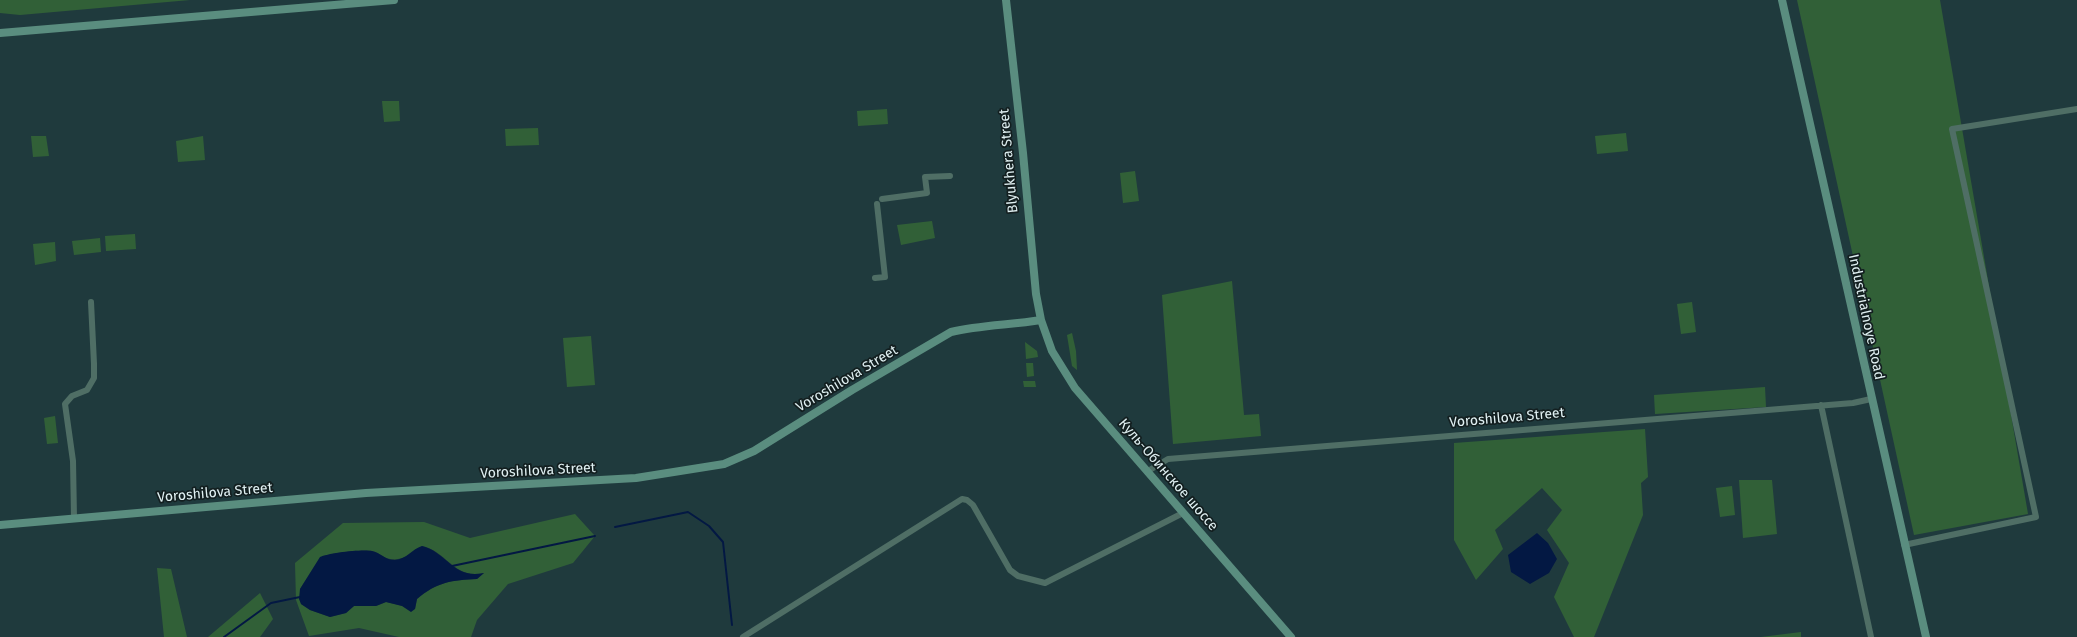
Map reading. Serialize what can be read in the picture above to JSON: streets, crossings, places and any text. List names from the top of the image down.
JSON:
{
  "streets": {
    "main road": [
      "Blyukhera Street",
      "Industrialnoye Road",
      "Voroshilova Street",
      "Куль-Обинское шоссе"
    ]
  },
  "crossings": [
    ["Blyukhera Street", "Voroshilova Street"],
    ["Blyukhera Street", "Куль-Обинское шоссе"],
    ["Industrialnoye Road", "Voroshilova Street"],
    ["Voroshilova Street", "Куль-Обинское шоссе"]
  ]
}
